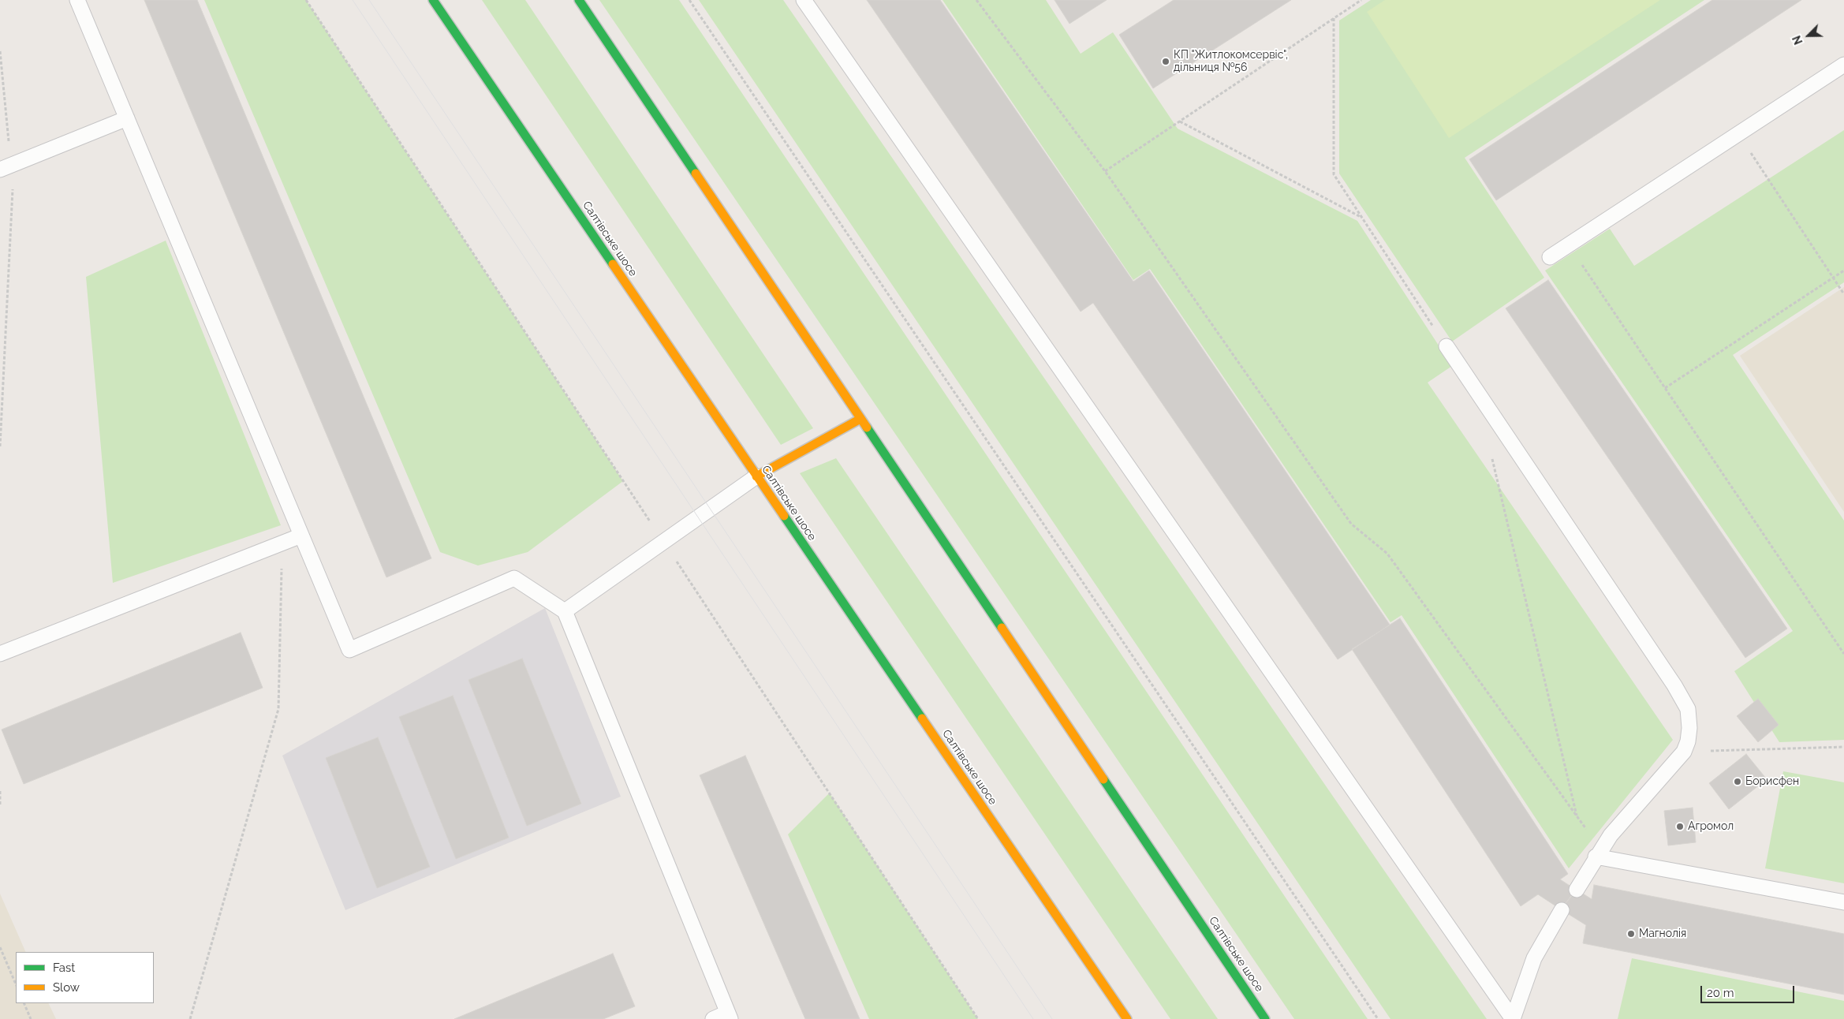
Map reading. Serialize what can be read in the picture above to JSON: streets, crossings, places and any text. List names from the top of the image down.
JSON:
{
  "streets": {
    "main road": ["Салтівське шосе"]
  },
  "places": [
    "КП \"Житлокомсервіс\", дільниця №56",
    "Борисфен",
    "Агромол",
    "Магнолія"
  ],
  "legend": ["Fast", "Slow"],
  "scale_bar": "20 m",
  "north": "bottom left"
}
